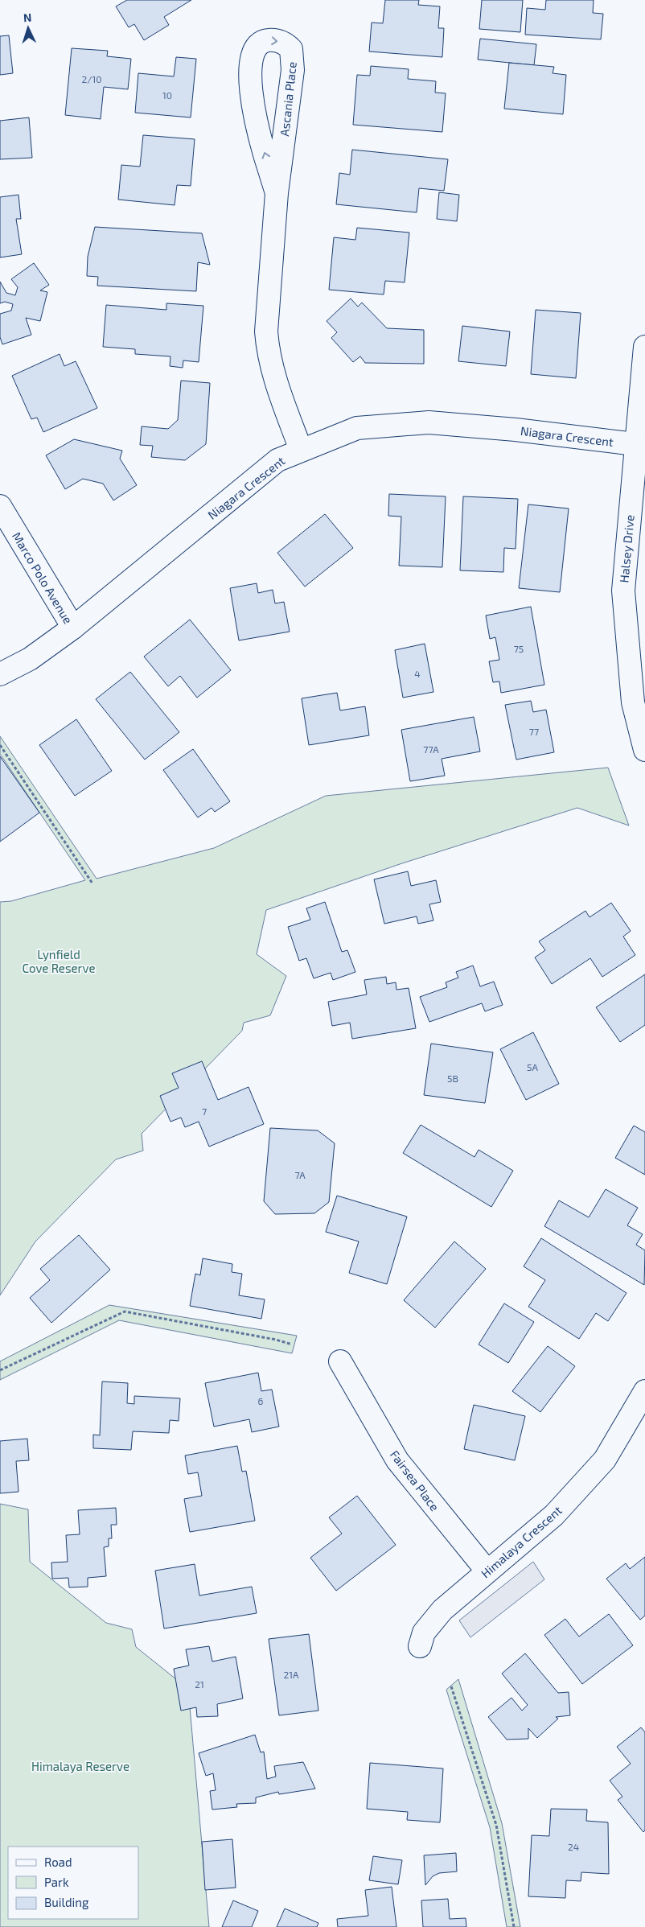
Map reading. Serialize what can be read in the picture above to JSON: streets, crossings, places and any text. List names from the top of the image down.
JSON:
{
  "streets": {
    "street": [
      "Ascania Place",
      "Niagara Crescent",
      "Halsey Drive",
      "Marco Polo Avenue",
      "Fairsea Place",
      "Himalaya Crescent"
    ]
  },
  "crossings": [
    ["Ascania Place", "Niagara Crescent"],
    ["Niagara Crescent", "Halsey Drive"],
    ["Niagara Crescent", "Marco Polo Avenue"],
    ["Fairsea Place", "Himalaya Crescent"]
  ],
  "parks": ["Lynfield Cove Reserve", "Himalaya Reserve"],
  "house_numbers": [
    "2/10",
    "10",
    "75",
    "4",
    "77",
    "77A",
    "5A",
    "5B",
    "7",
    "7A",
    "6",
    "21A",
    "21",
    "24"
  ],
  "legend": ["Road", "Park", "Building"],
  "north": "top"
}
